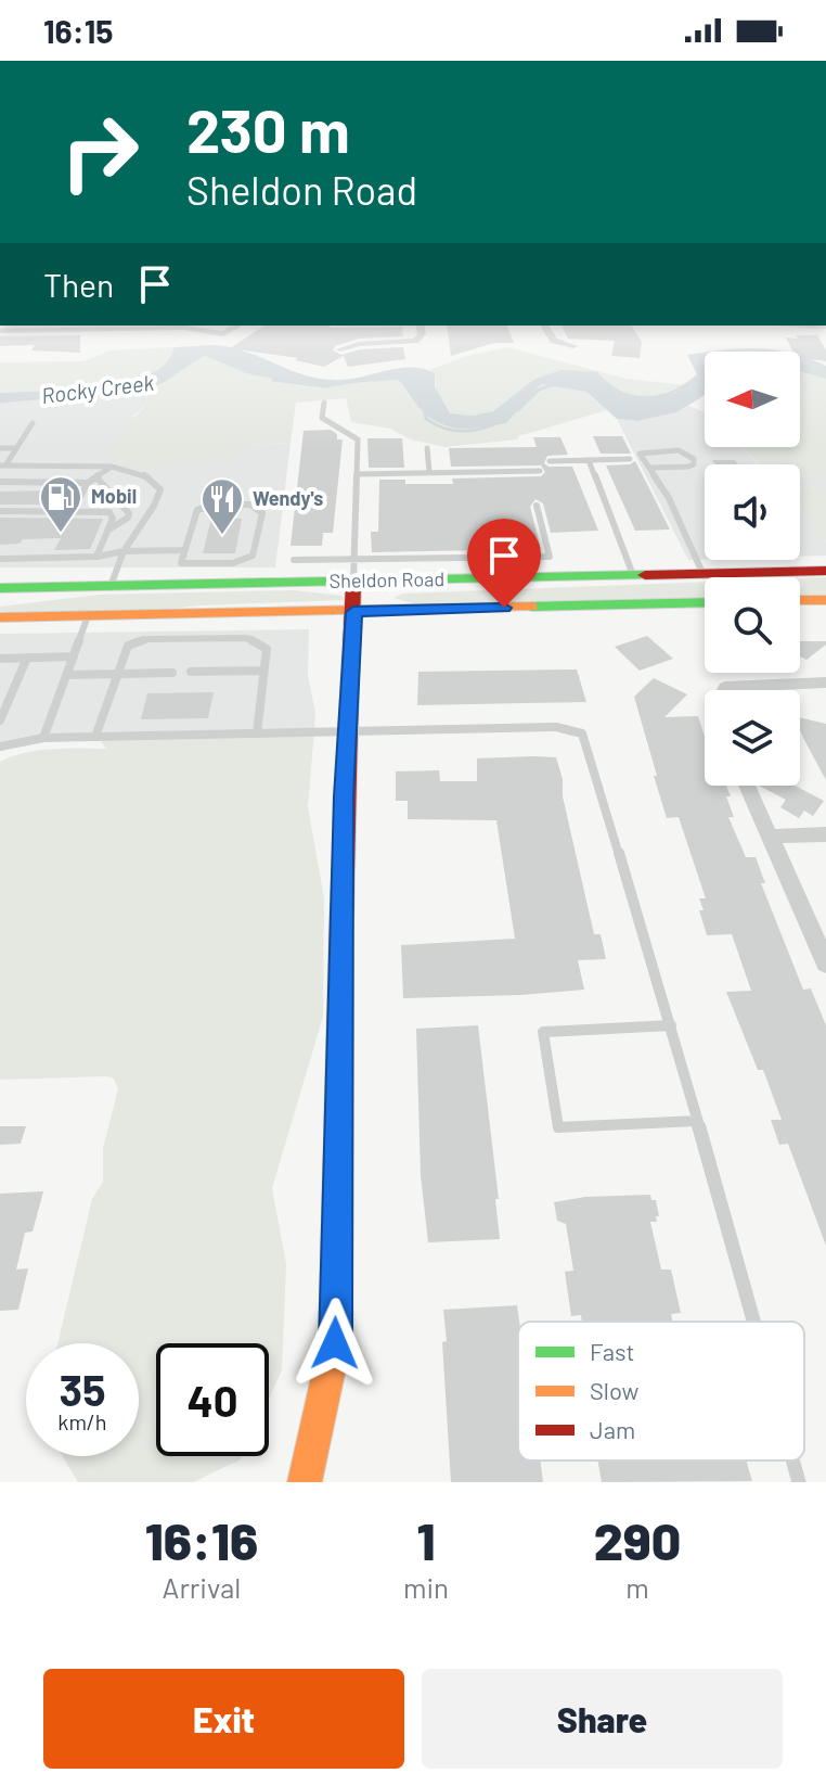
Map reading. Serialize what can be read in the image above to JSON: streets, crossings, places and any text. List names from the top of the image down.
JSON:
{
  "streets": {
    "main road": ["Sheldon Road"]
  },
  "water": ["Rocky Creek"],
  "places": {
    "fuel station": ["Mobil"],
    "restaurant": ["Wendy's"]
  },
  "legend": ["Fast", "Slow", "Jam"],
  "north": "left",
  "page": {
    "status": "16:15",
    "turn": ["230 m", "Sheldon Road"],
    "then": "Then",
    "speed": "35 km/h",
    "limit": "40",
    "eta": [
      "16:16",
      "Arrival",
      "1",
      "min",
      "290",
      "m"
    ],
    "buttons": ["Exit", "Share"]
  }
}
